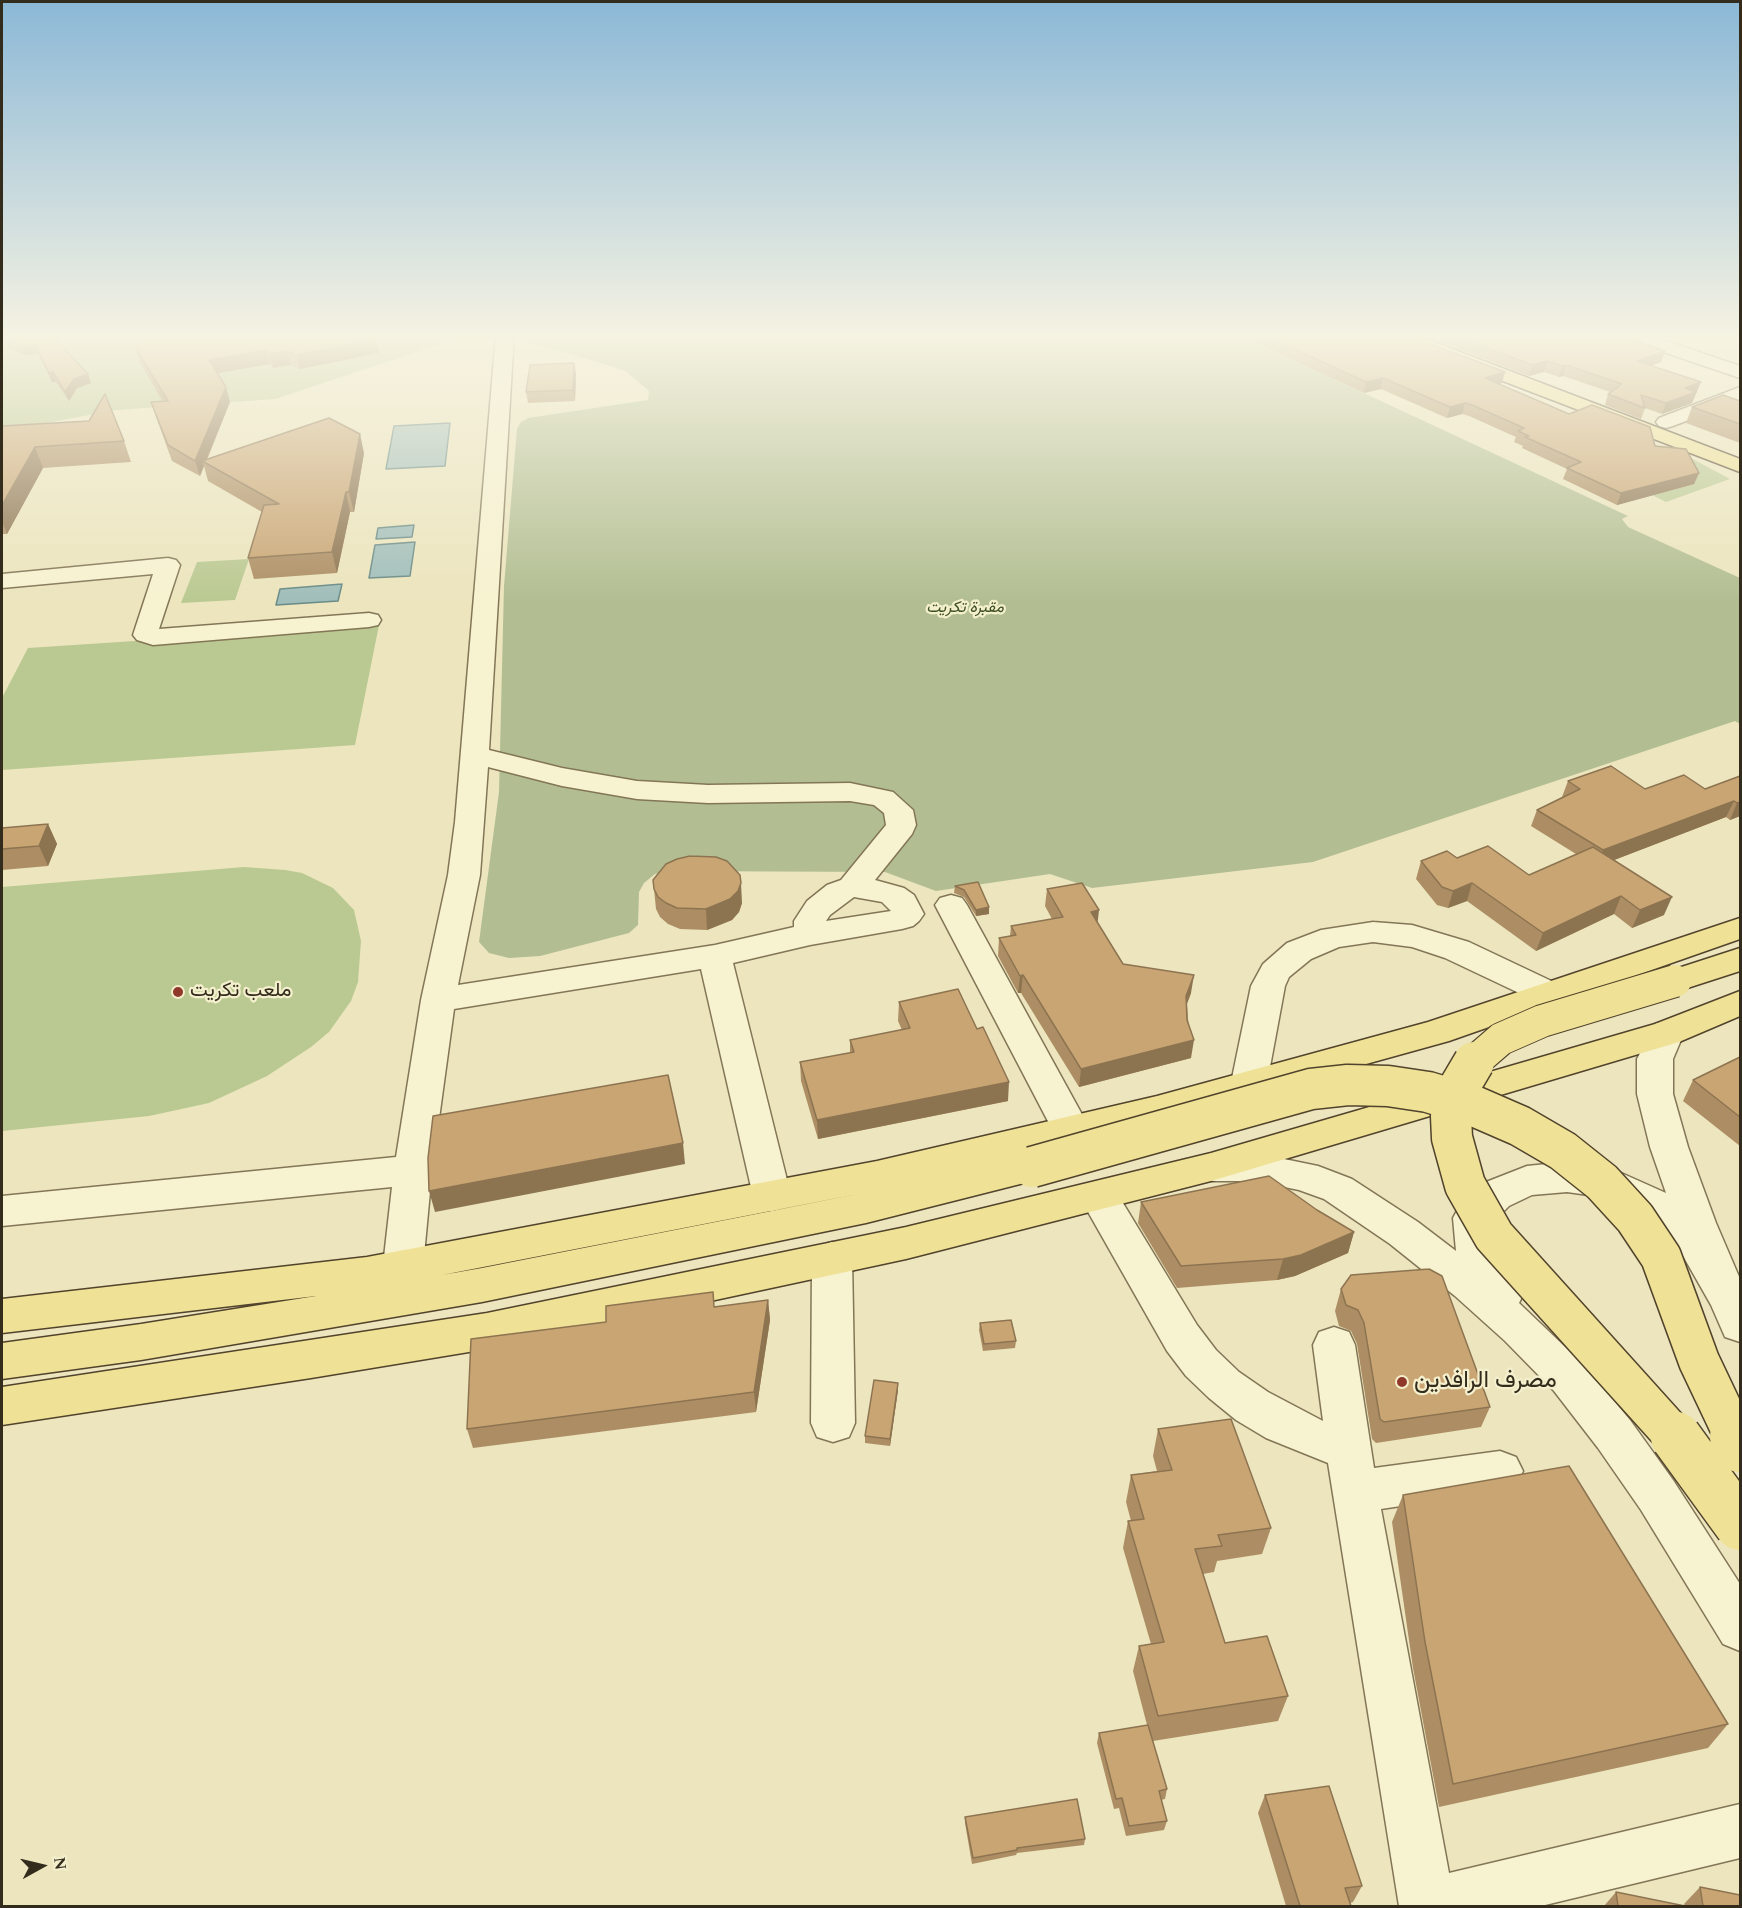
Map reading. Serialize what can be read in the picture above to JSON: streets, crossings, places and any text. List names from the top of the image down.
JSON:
{
  "parks": ["مقبرة تكريت"],
  "places": ["ملعب تكريت", "مصرف الرافدين"],
  "north": "right"
}
